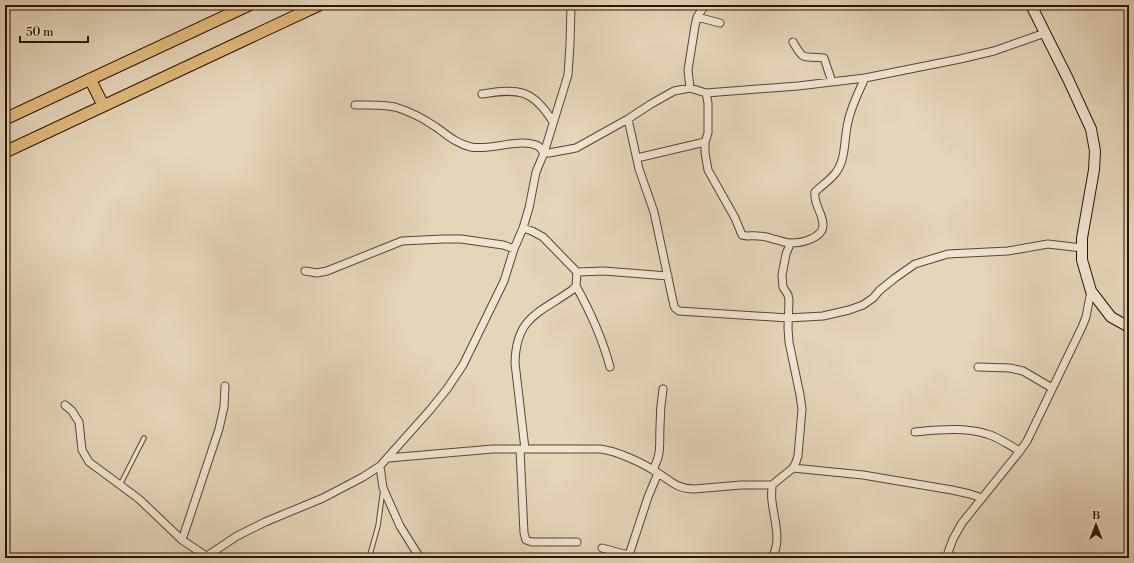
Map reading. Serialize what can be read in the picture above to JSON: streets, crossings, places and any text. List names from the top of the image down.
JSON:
{
  "scale_bar": "50 m",
  "north": "top"
}
